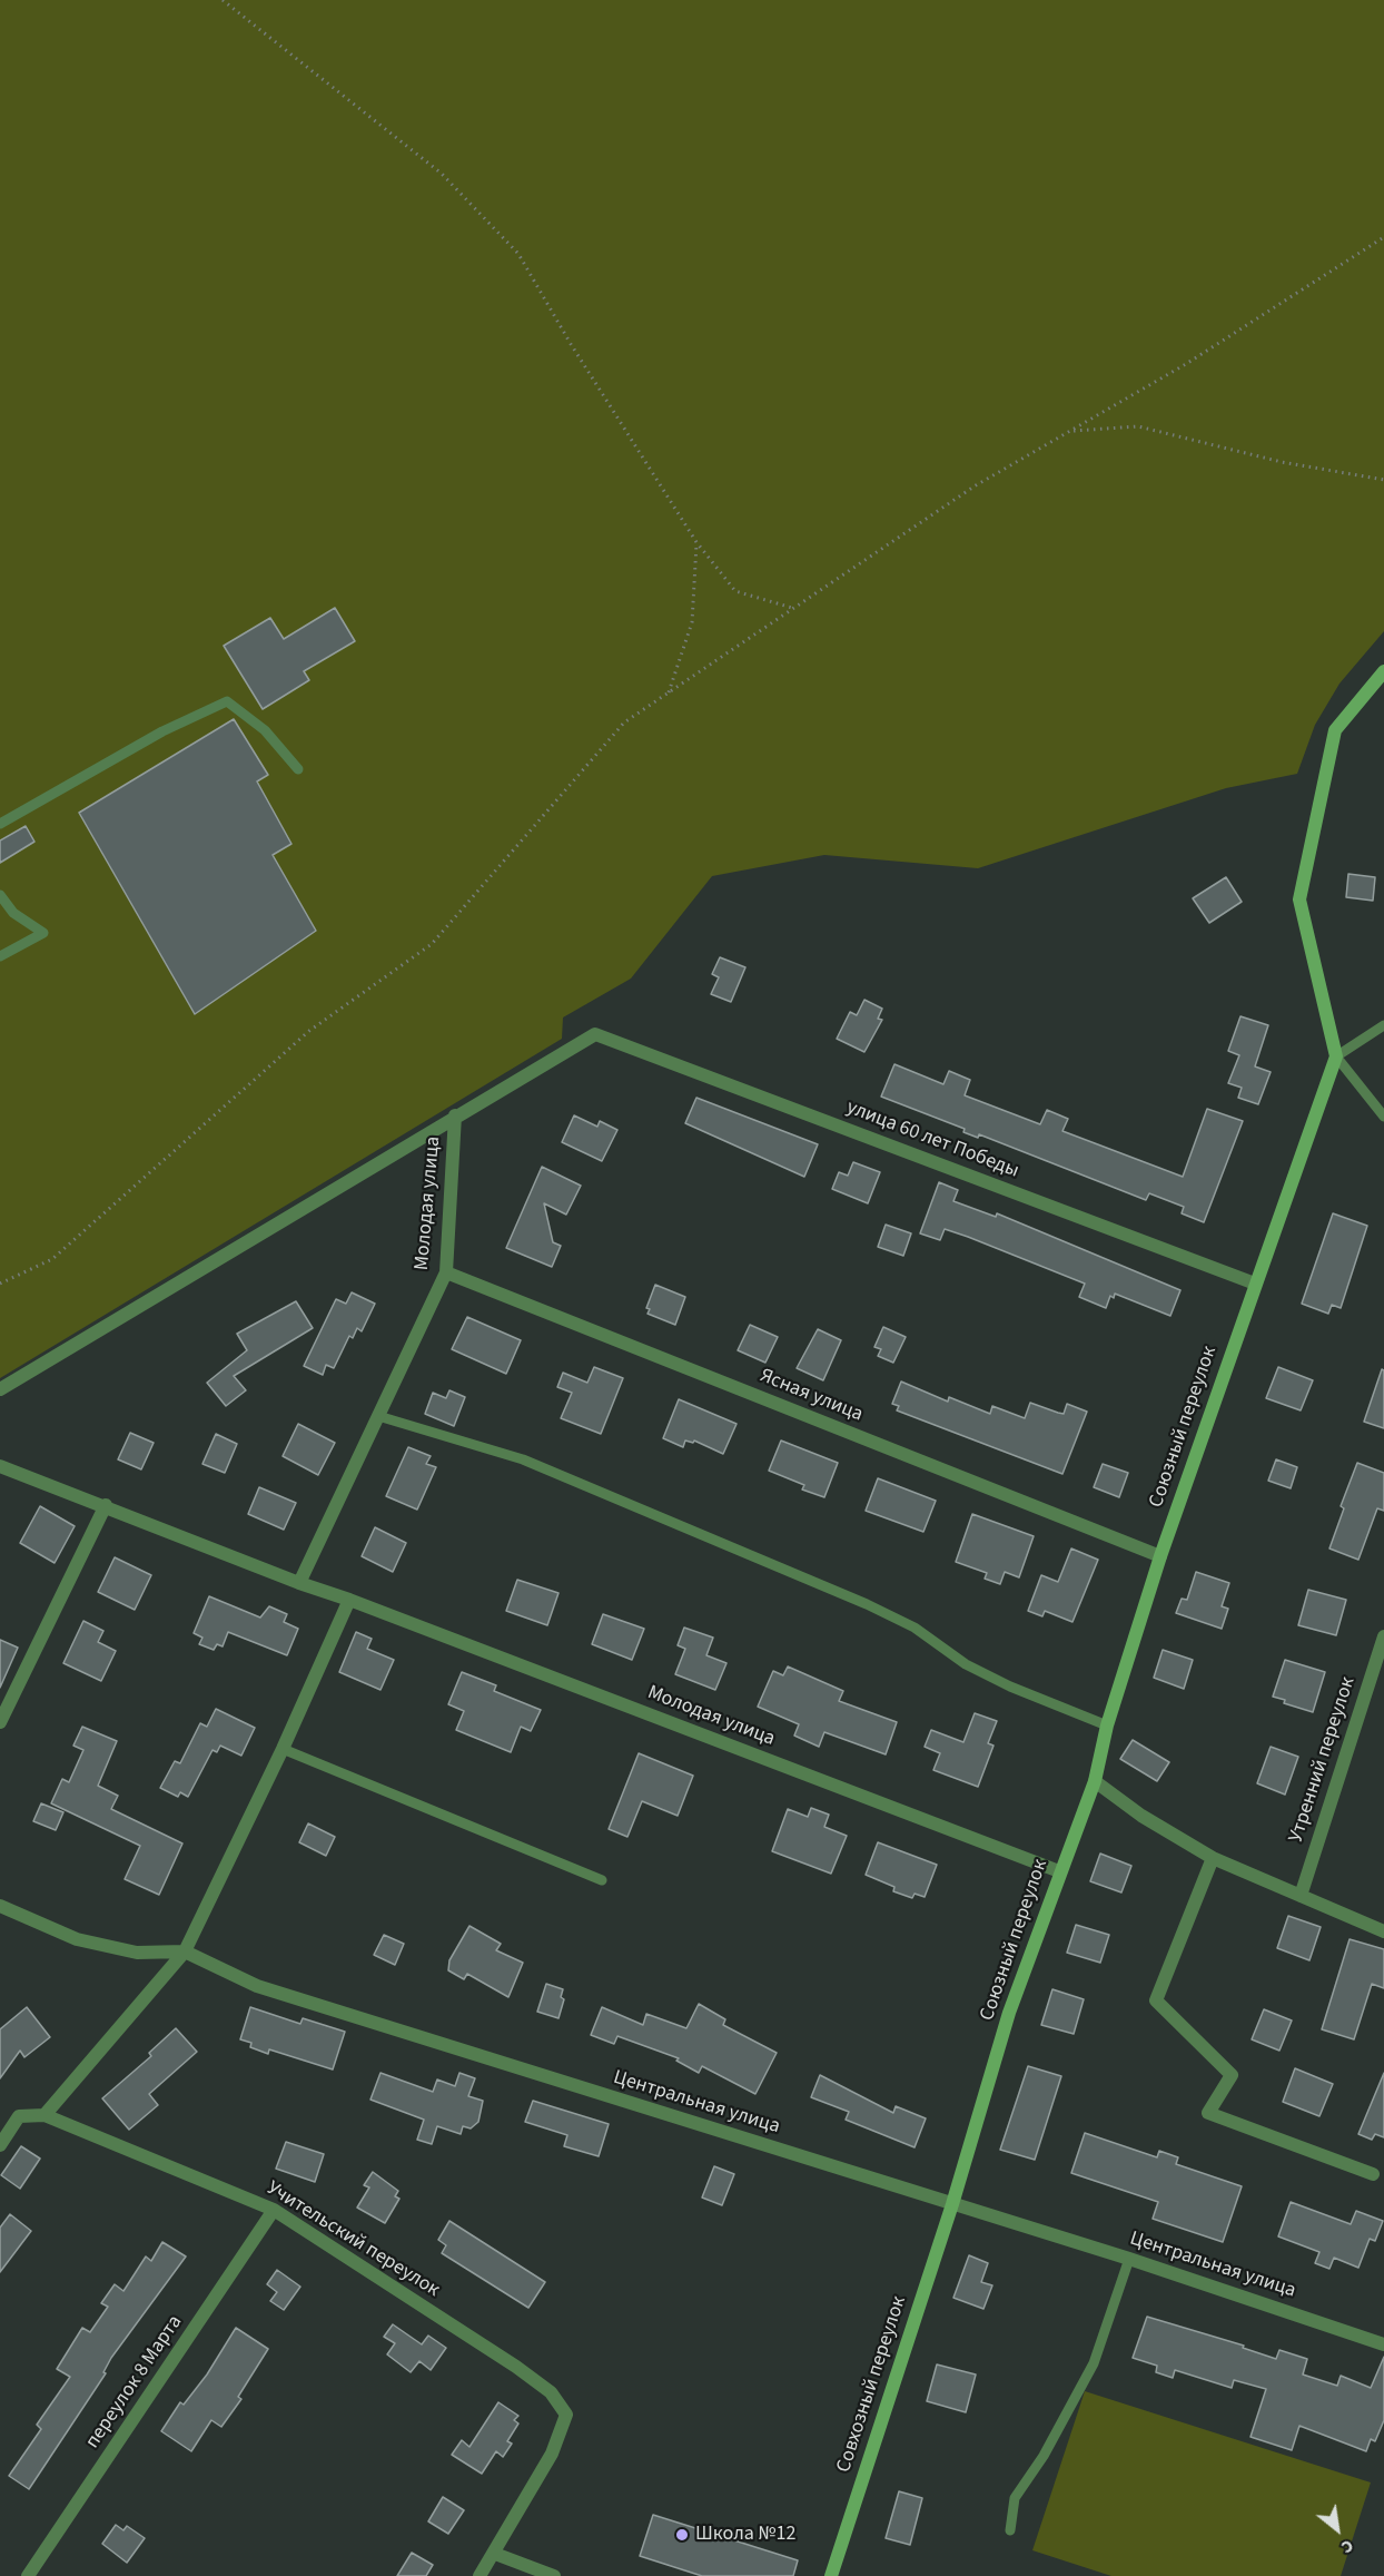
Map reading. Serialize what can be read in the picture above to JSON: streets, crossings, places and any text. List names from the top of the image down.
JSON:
{
  "streets": {
    "street": [
      "улица 60 лет Победы",
      "Молодая улица",
      "Ясная улица",
      "Союзный переулок",
      "Утренний переулок",
      "Центральная улица",
      "Учительский переулок",
      "переулок 8 Марта",
      "Совхозный переулок"
    ]
  },
  "crossings": [
    ["улица 60 лет Победы", "Молодая улица"],
    ["улица 60 лет Победы", "Союзный переулок"],
    ["Молодая улица", "Ясная улица"],
    ["Молодая улица", "Союзный переулок"],
    ["Ясная улица", "Союзный переулок"],
    ["Союзный переулок", "Центральная улица"],
    ["Союзный переулок", "Совхозный переулок"],
    ["Центральная улица", "Совхозный переулок"],
    ["Учительский переулок", "переулок 8 Марта"]
  ],
  "places": ["Школа №12"],
  "north": "bottom right"
}
